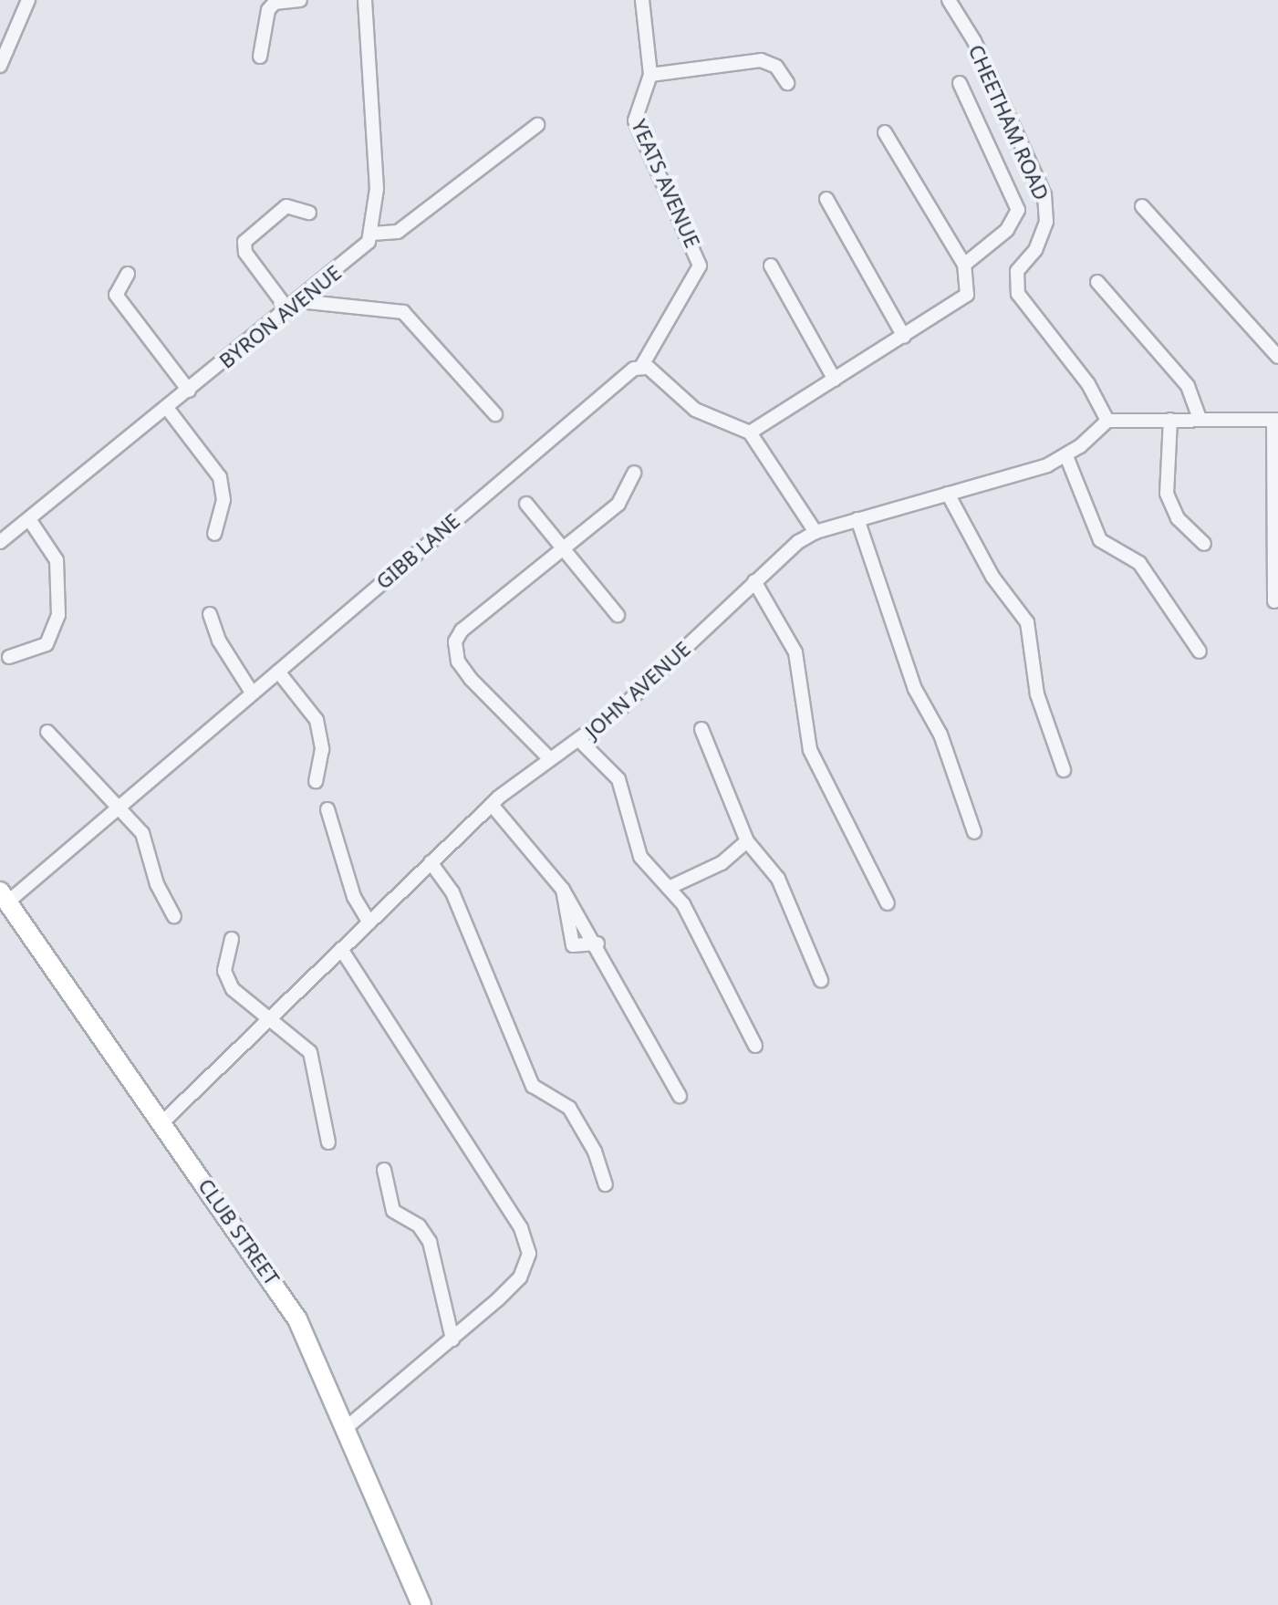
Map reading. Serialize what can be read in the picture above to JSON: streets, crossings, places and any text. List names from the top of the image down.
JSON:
{
  "streets": {
    "main road": ["CLUB STREET"],
    "street": [
      "CHEETHAM ROAD",
      "YEATS AVENUE",
      "BYRON AVENUE",
      "GIBB LANE",
      "JOHN AVENUE"
    ]
  },
  "crossings": [
    ["CHEETHAM ROAD", "JOHN AVENUE"],
    ["YEATS AVENUE", "GIBB LANE"],
    ["GIBB LANE", "CLUB STREET"],
    ["JOHN AVENUE", "CLUB STREET"]
  ]
}
